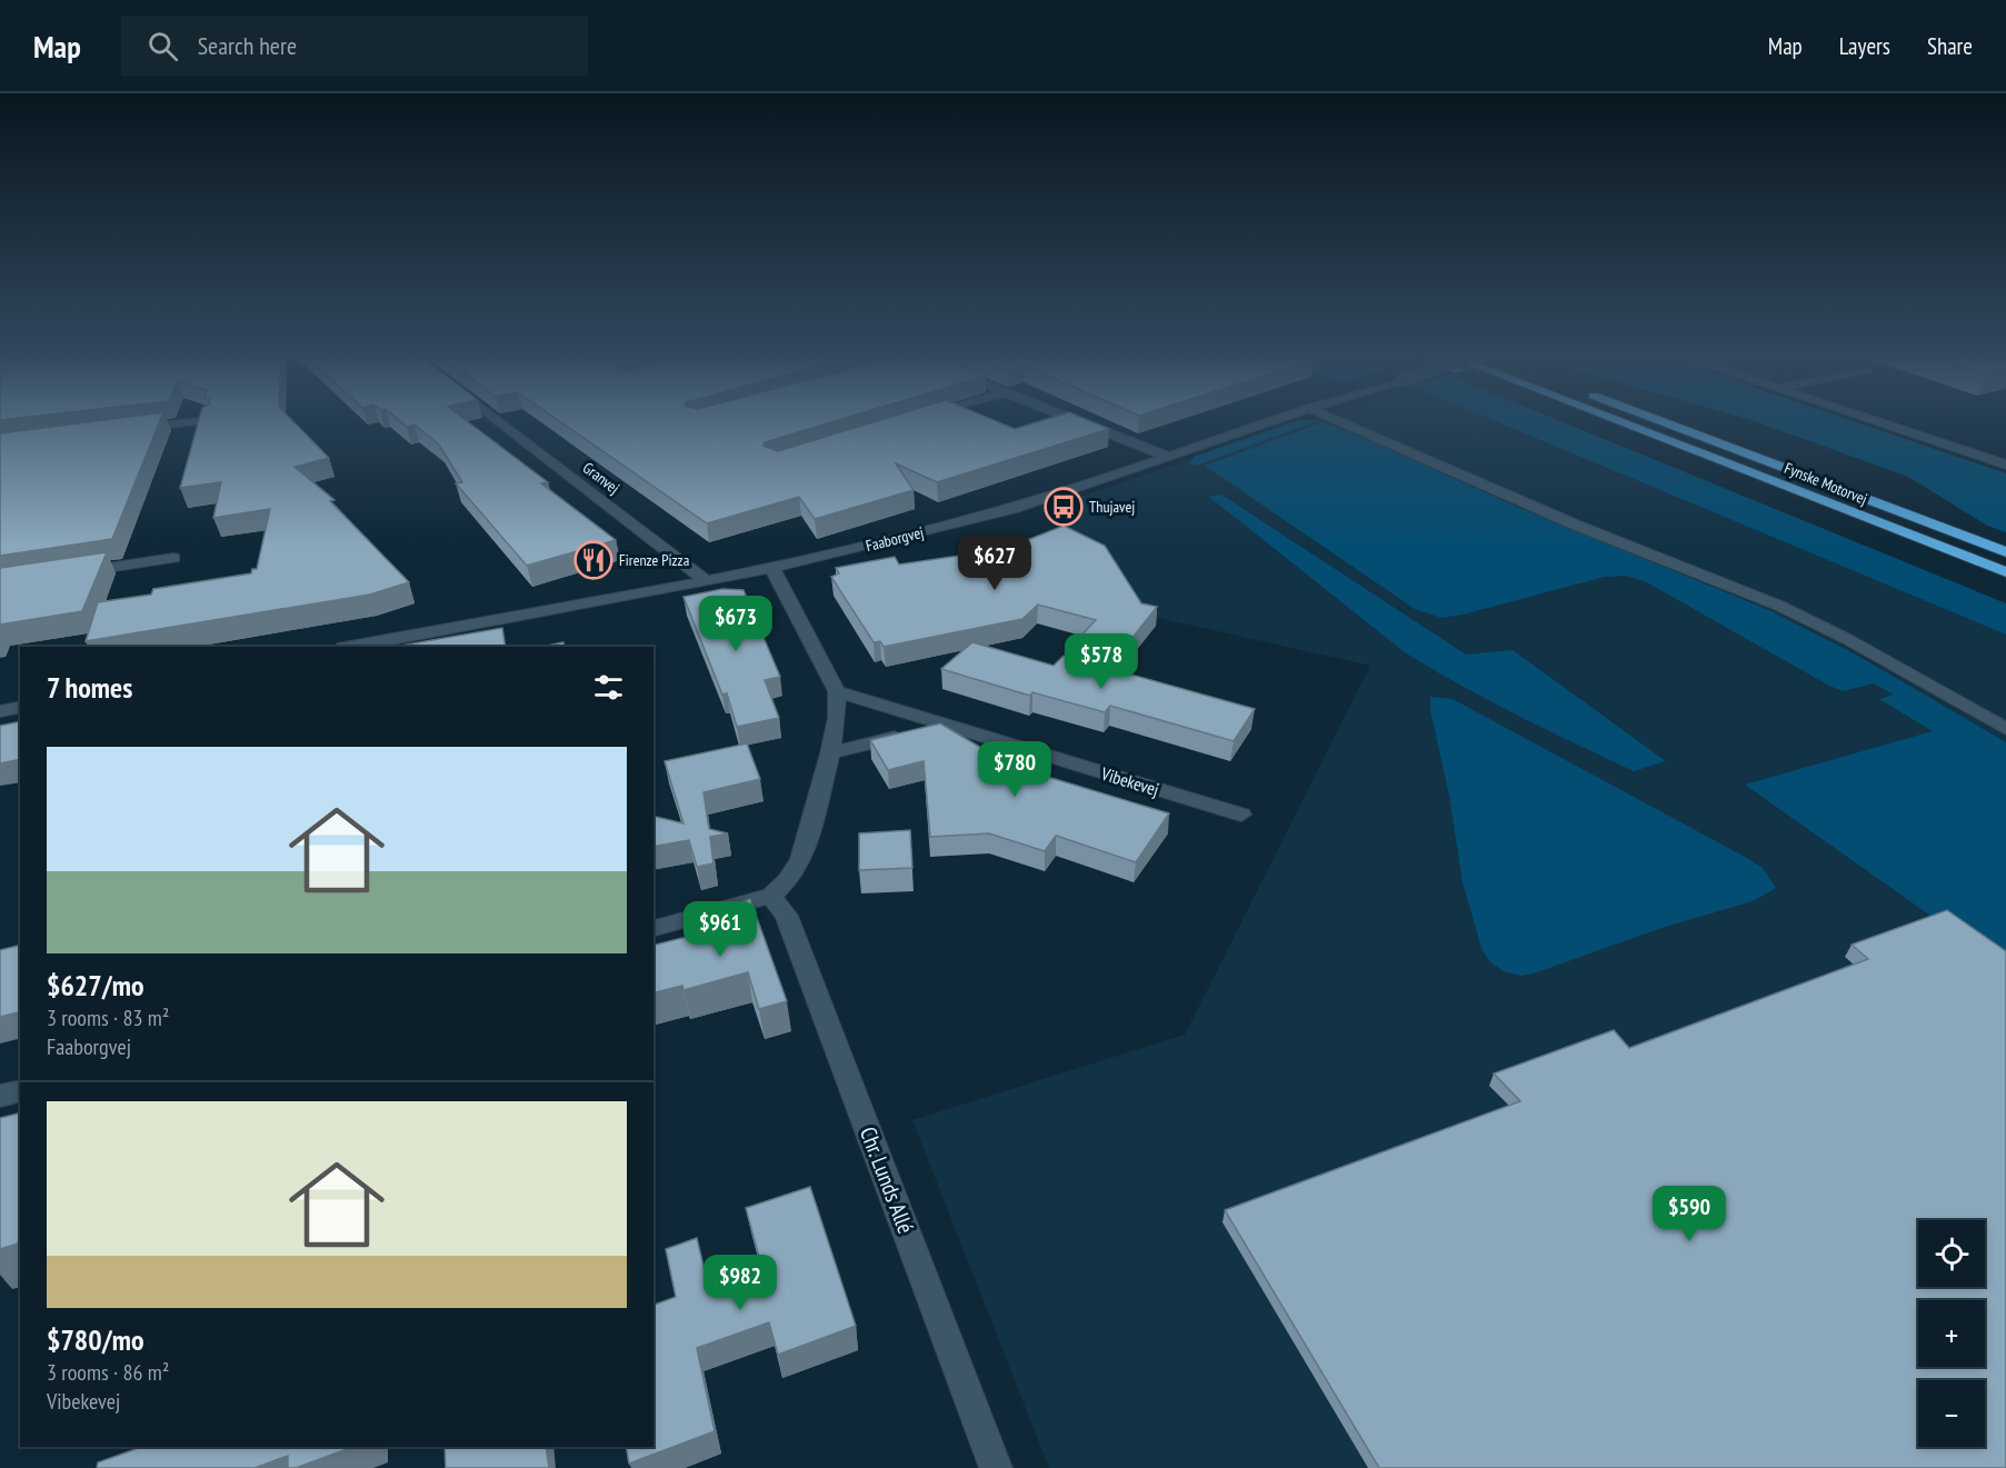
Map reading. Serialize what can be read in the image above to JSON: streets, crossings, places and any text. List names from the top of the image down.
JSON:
{
  "streets": {
    "highway": ["Fynske Motorvej"],
    "street": [
      "Granvej",
      "Faaborgvej",
      "Vibekevej",
      "Chr. Lunds Allé"
    ]
  },
  "crossings": [
    ["Granvej", "Faaborgvej"]
  ],
  "places": {
    "bus stop": ["Thujavej"],
    "restaurant": ["Firenze Pizza"]
  },
  "page": {
    "header": "Map",
    "search": "Search here",
    "nav": ["Map", "Layers", "Share"],
    "price": [
      "$627",
      "$673",
      "$578",
      "$780",
      "$961",
      "$590",
      "$982"
    ],
    "heading": "7 homes",
    "list": [
      {
        "name": "$627/mo",
        "note": "3 rooms · 83 m² · Faaborgvej"
      },
      {
        "name": "$780/mo",
        "note": "3 rooms · 86 m² · Vibekevej"
      }
    ],
    "map_buttons": ["+", "−"]
  }
}
